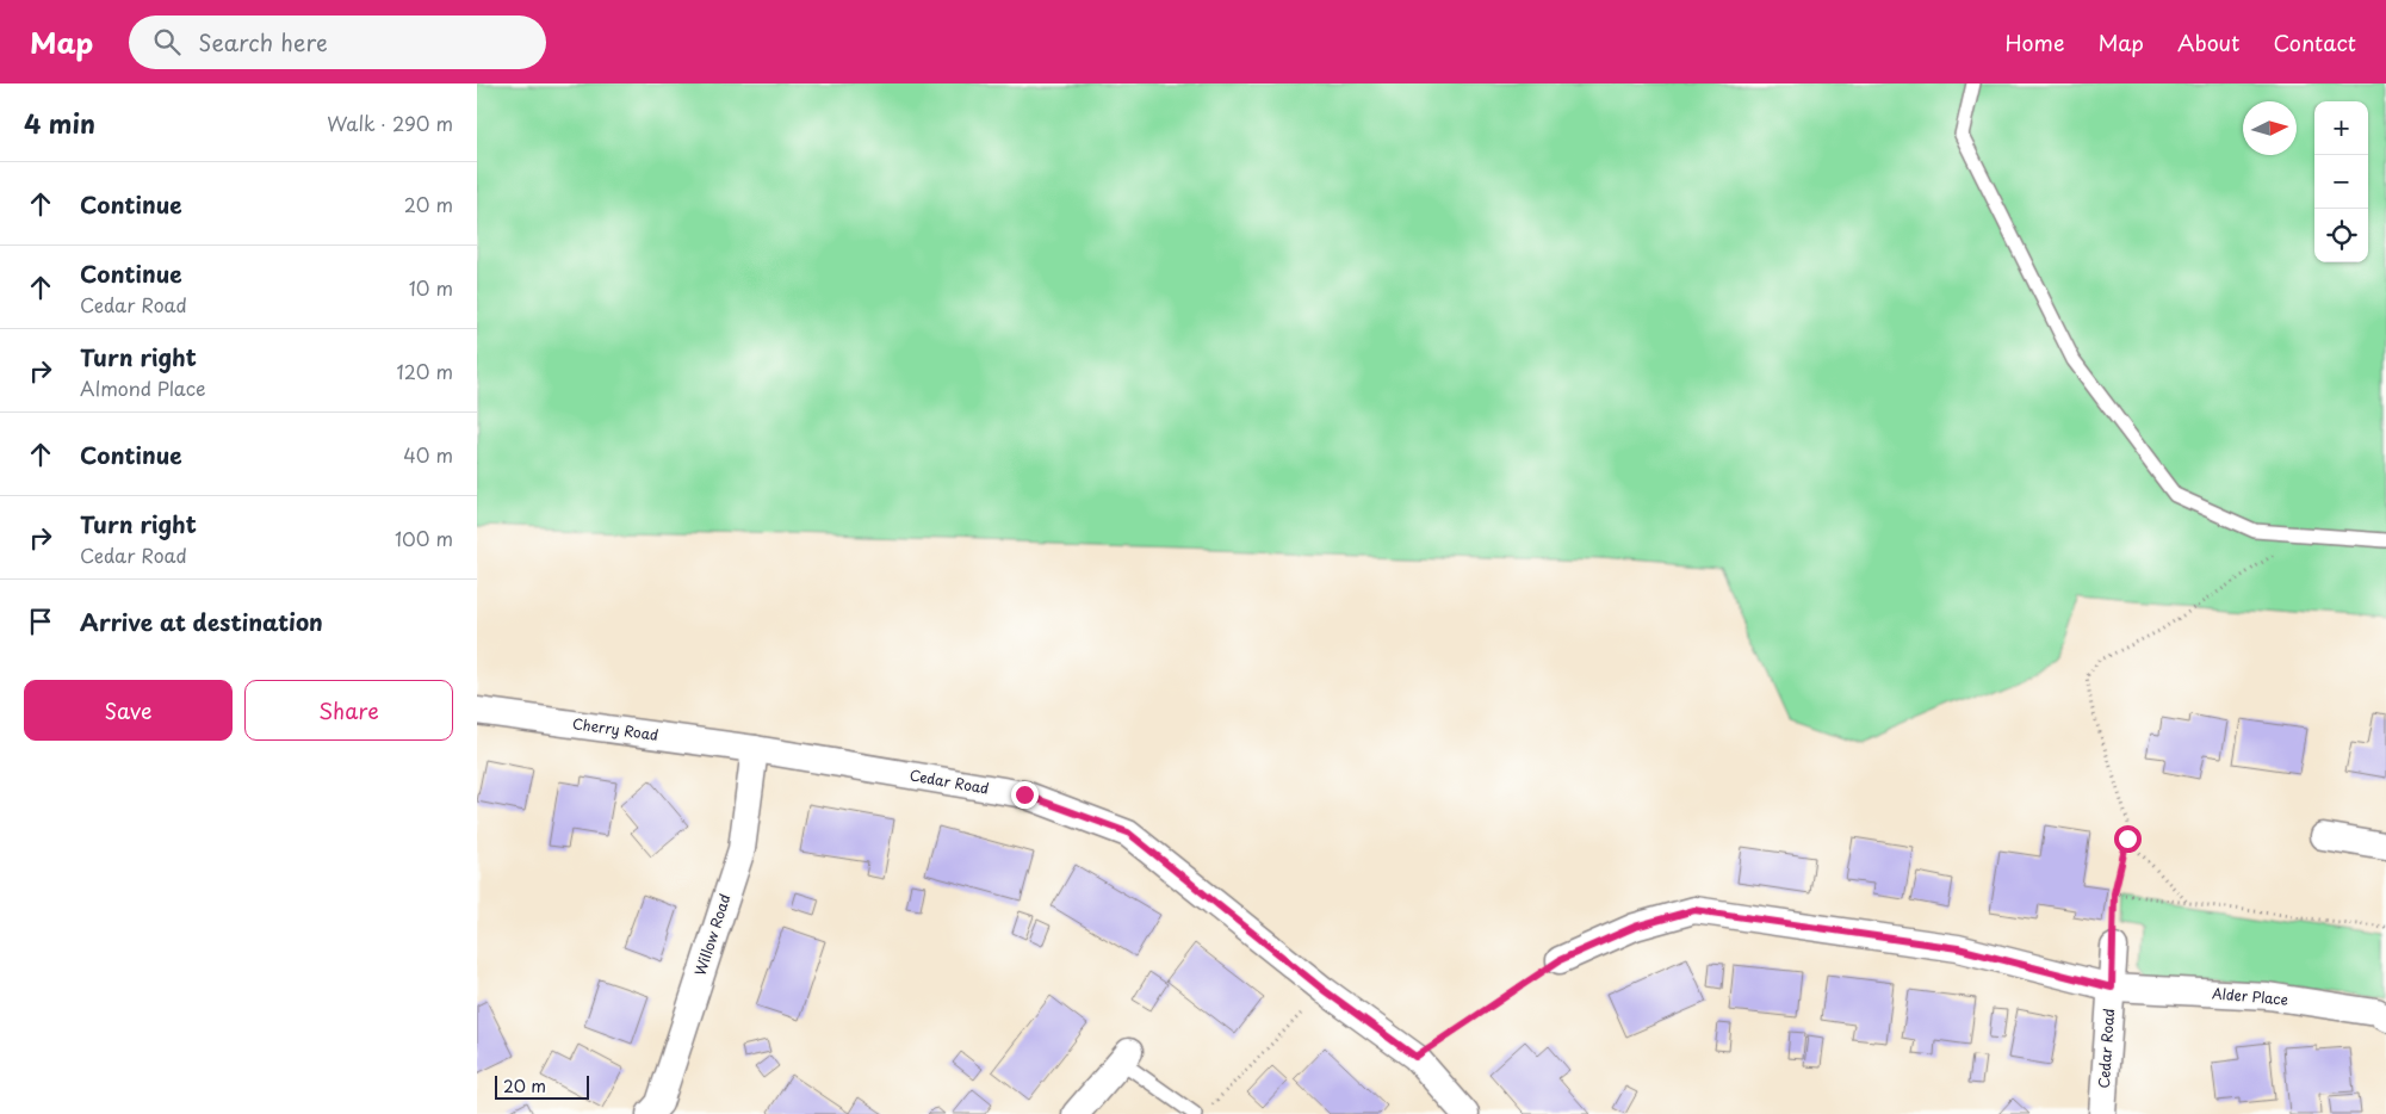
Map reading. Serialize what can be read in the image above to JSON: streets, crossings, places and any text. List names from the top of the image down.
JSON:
{
  "streets": {
    "street": [
      "Cherry Road",
      "Cedar Road",
      "Willow Road",
      "Alder Place"
    ]
  },
  "crossings": [
    ["Cherry Road", "Cedar Road"],
    ["Cherry Road", "Willow Road"],
    ["Cedar Road", "Willow Road"],
    ["Cedar Road", "Alder Place"]
  ],
  "scale_bar": "20 m",
  "north": "right",
  "page": {
    "header": "Map",
    "search": "Search here",
    "nav": [
      "Home",
      "Map",
      "About",
      "Contact"
    ],
    "heading": ["4 min", "Walk · 290 m"],
    "map_buttons": ["+", "−"],
    "list": [
      ["Continue", "20 m"],
      ["Continue", "Cedar Road", "10 m"],
      ["Turn right", "Almond Place", "120 m"],
      ["Continue", "40 m"],
      ["Turn right", "Cedar Road", "100 m"],
      "Arrive at destination"
    ],
    "buttons": ["Save", "Share"],
    "scale": "20 m"
  }
}
